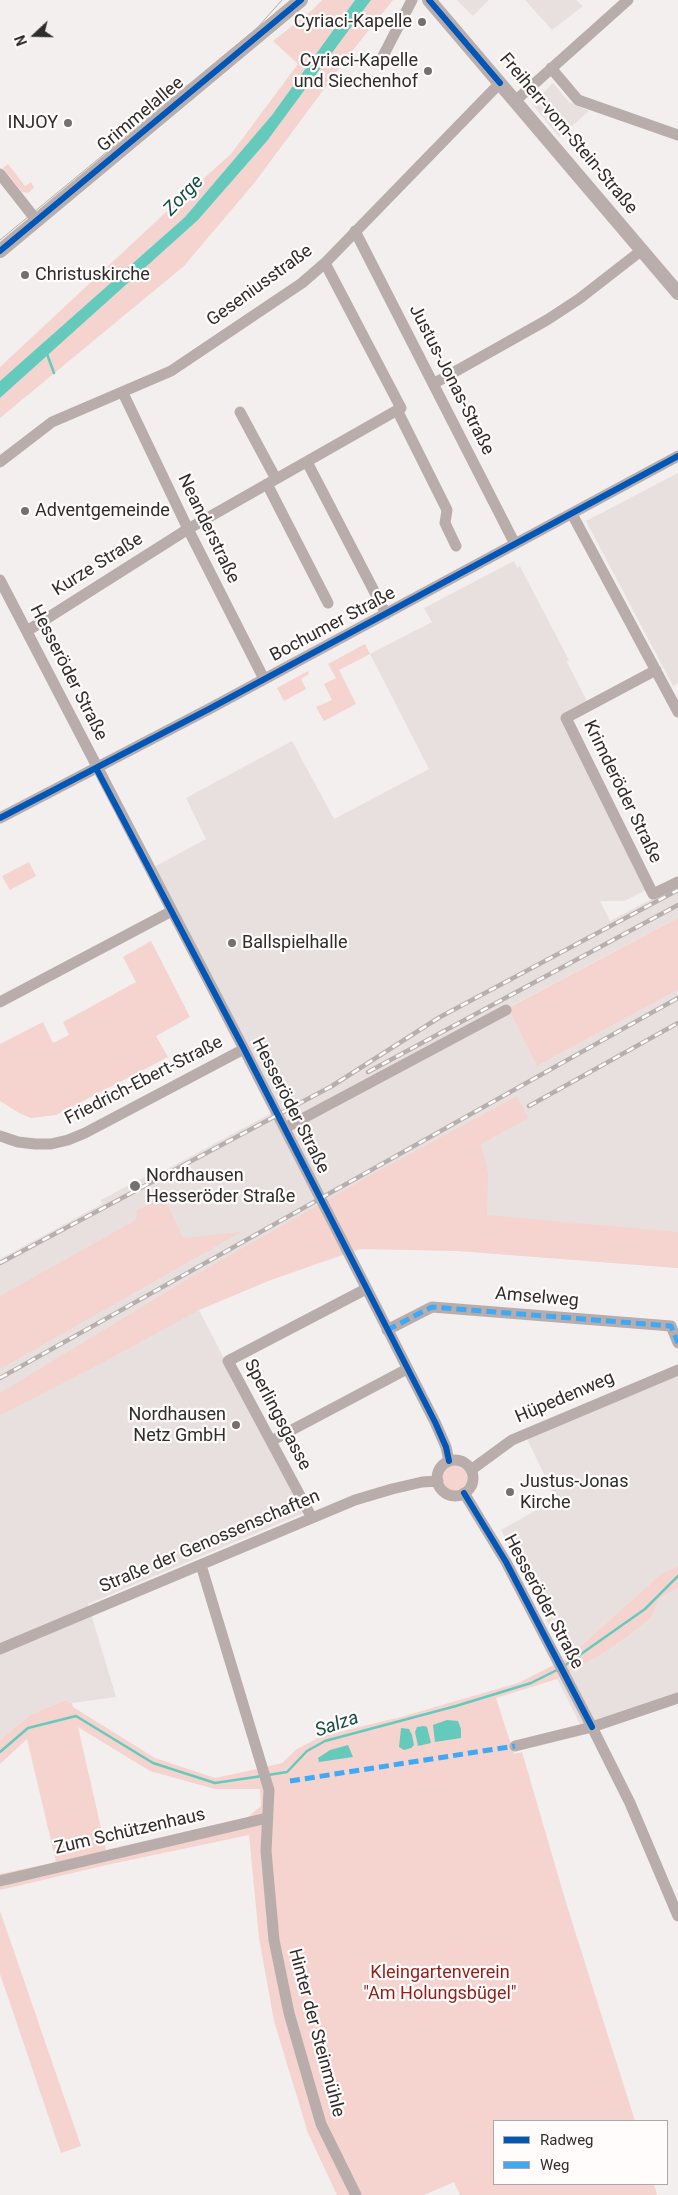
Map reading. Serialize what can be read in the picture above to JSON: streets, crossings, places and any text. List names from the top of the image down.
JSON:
{
  "streets": {
    "main road": ["Grimmelallee", "Freiherr-vom-Stein-Straße"],
    "street": [
      "Geseniusstraße",
      "Justus-Jonas-Straße",
      "Neanderstraße",
      "Kurze Straße",
      "Bochumer Straße",
      "Hesseröder Straße",
      "Krimderöder Straße",
      "Friedrich-Ebert-Straße",
      "Amselweg",
      "Hüpedenweg",
      "Sperlingsgasse",
      "Straße der Genossenschaften",
      "Zum Schützenhaus",
      "Hinter der Steinmühle"
    ]
  },
  "crossings": [
    ["Freiherr-vom-Stein-Straße", "Geseniusstraße"],
    ["Geseniusstraße", "Justus-Jonas-Straße"],
    ["Geseniusstraße", "Neanderstraße"],
    ["Justus-Jonas-Straße", "Bochumer Straße"],
    ["Neanderstraße", "Kurze Straße"],
    ["Neanderstraße", "Bochumer Straße"],
    ["Kurze Straße", "Hesseröder Straße"],
    ["Bochumer Straße", "Hesseröder Straße"],
    ["Hesseröder Straße", "Friedrich-Ebert-Straße"],
    ["Hesseröder Straße", "Amselweg"],
    ["Hesseröder Straße", "Hüpedenweg"],
    ["Hesseröder Straße", "Sperlingsgasse"],
    ["Hesseröder Straße", "Straße der Genossenschaften"],
    ["Hüpedenweg", "Straße der Genossenschaften"],
    ["Sperlingsgasse", "Straße der Genossenschaften"],
    ["Straße der Genossenschaften", "Hinter der Steinmühle"],
    ["Zum Schützenhaus", "Hinter der Steinmühle"]
  ],
  "water": ["Zorge", "Salza"],
  "parks": ["Kleingartenverein \"Am Holungsbügel\""],
  "places": [
    "Cyriaci-Kapelle",
    "Cyriaci-Kapelle und Siechenhof",
    "INJOY",
    "Christuskirche",
    "Adventgemeinde",
    "Ballspielhalle",
    "Nordhausen Hesseröder Straße",
    "Nordhausen Netz GmbH",
    "Justus-Jonas Kirche"
  ],
  "legend": ["Radweg", "Weg"],
  "north": "left"
}
